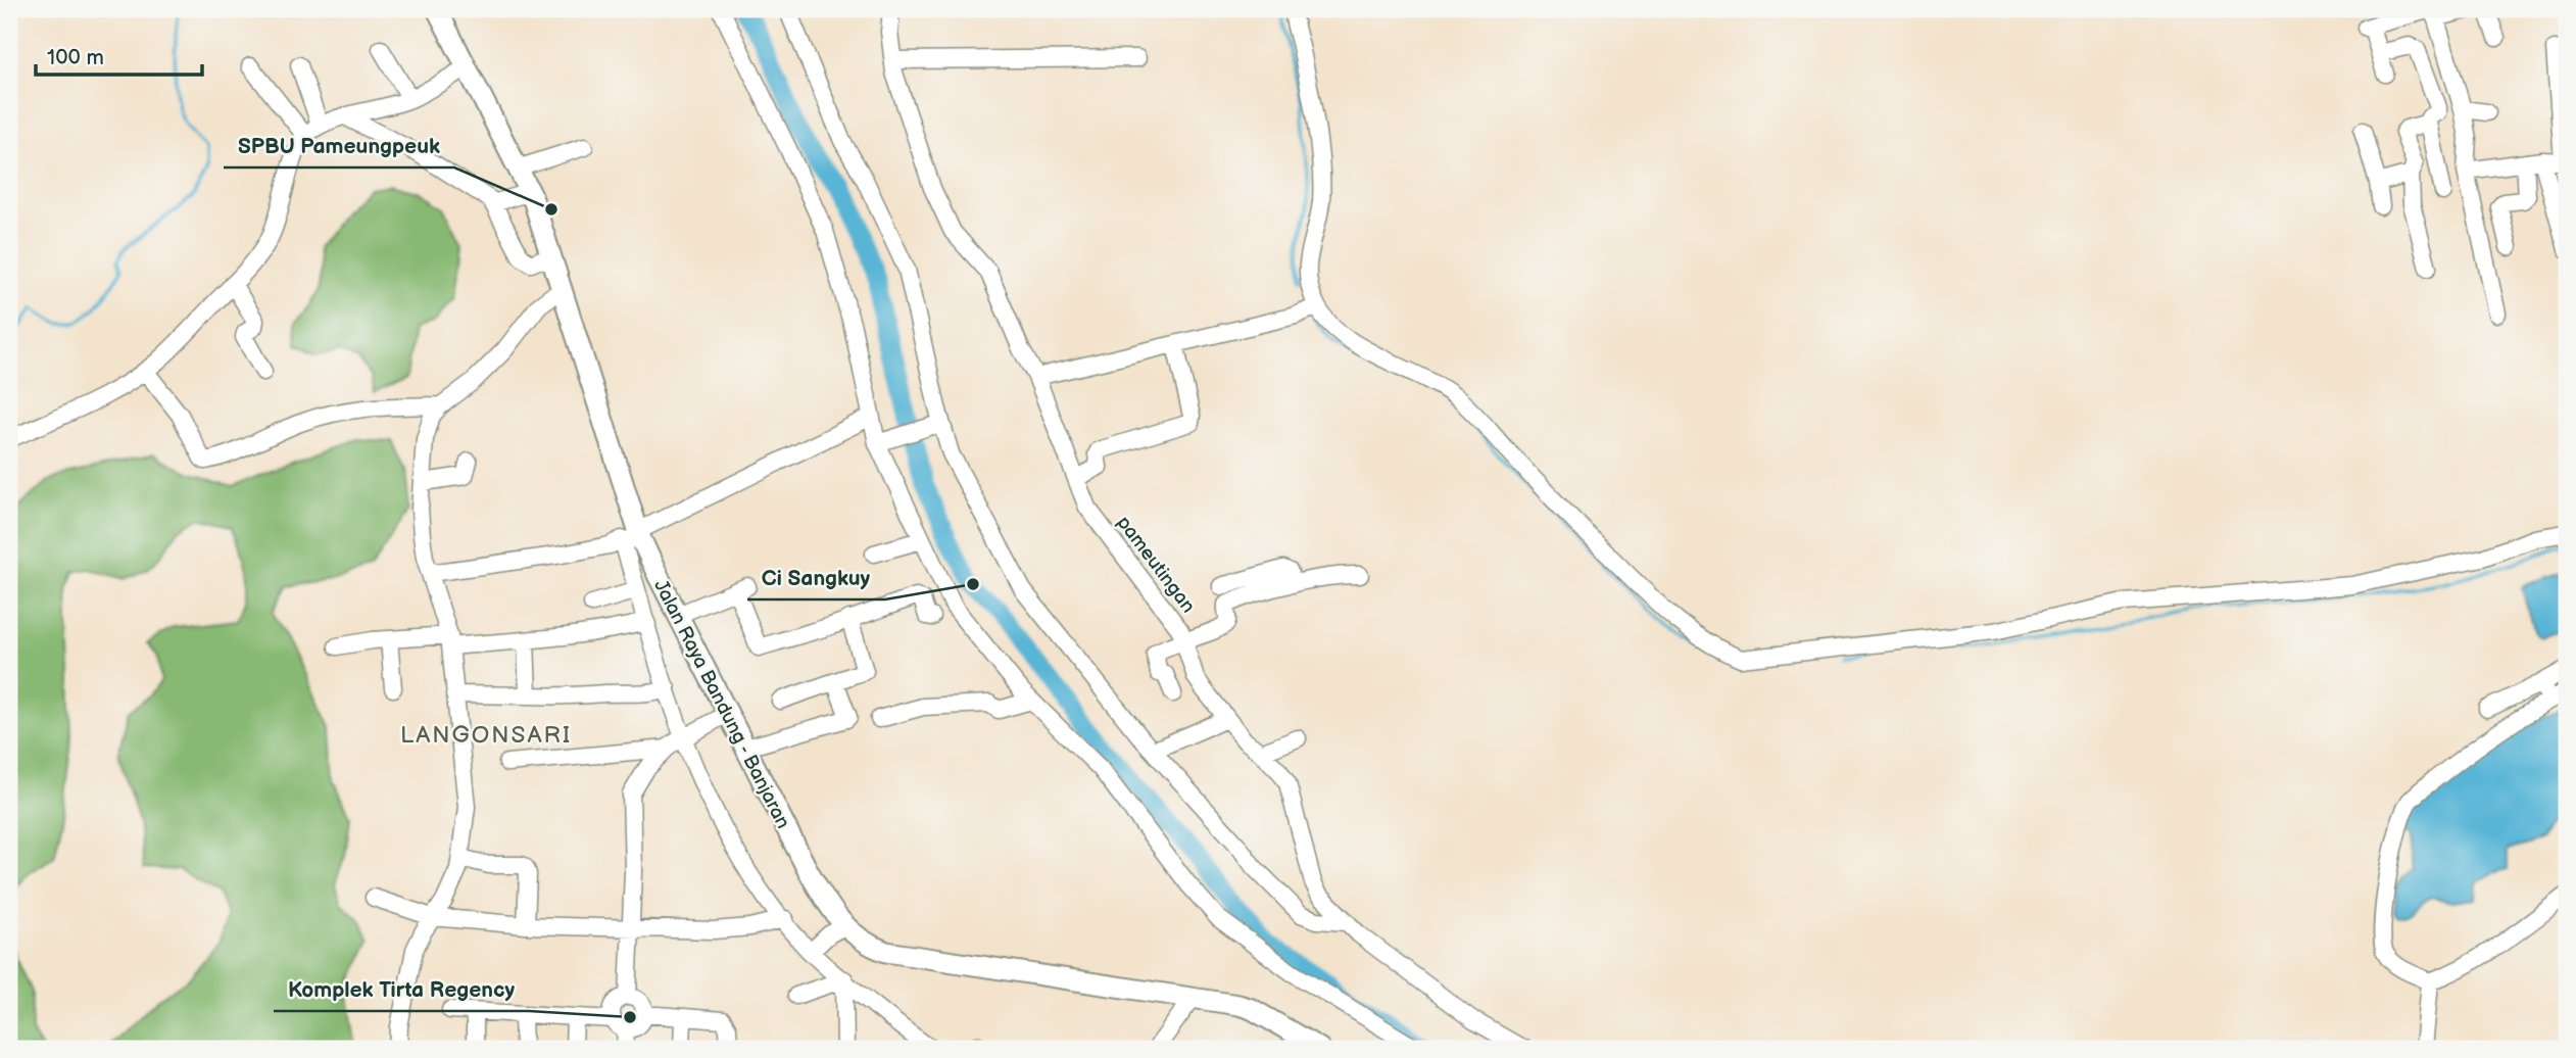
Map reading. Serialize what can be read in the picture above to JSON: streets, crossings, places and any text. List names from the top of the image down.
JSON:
{
  "streets": {
    "main road": ["Jalan Raya Bandung - Banjaran"],
    "street": ["pameutingan"]
  },
  "districts": ["LANGONSARI"],
  "places": ["SPBU Pameungpeuk", "Ci Sangkuy", "Komplek Tirta Regency"],
  "scale_bar": "100 m"
}
